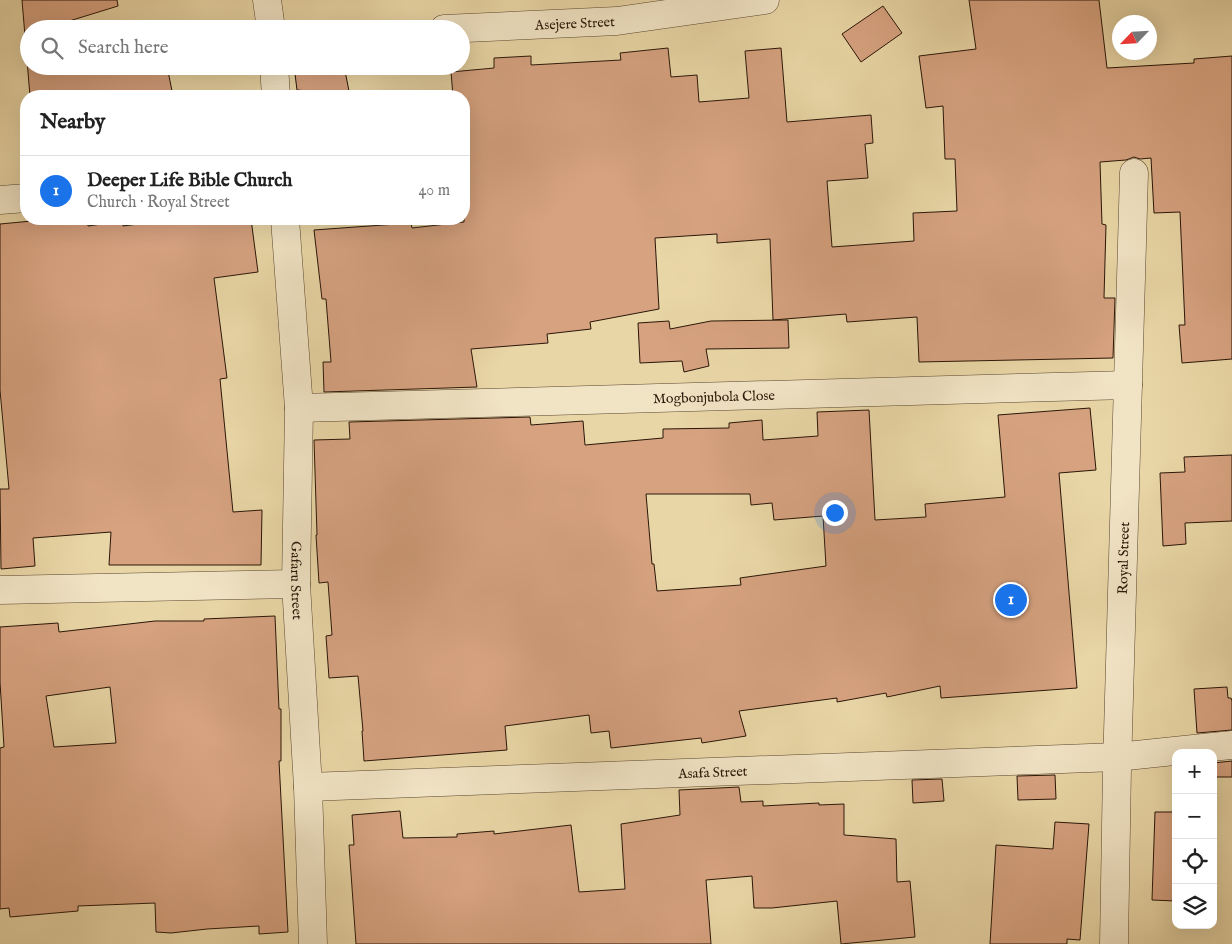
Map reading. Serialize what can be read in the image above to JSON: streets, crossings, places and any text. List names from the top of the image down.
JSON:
{
  "streets": {
    "street": [
      "Asejere Street",
      "Mogbonjubola Close",
      "Royal Street",
      "Gafaru Street",
      "Asafa Street"
    ]
  },
  "crossings": [
    ["Mogbonjubola Close", "Royal Street"],
    ["Mogbonjubola Close", "Gafaru Street"],
    ["Royal Street", "Asafa Street"],
    ["Gafaru Street", "Asafa Street"]
  ],
  "north": "bottom left",
  "page": {
    "search": "Search here",
    "heading": "Nearby",
    "list": [
      {
        "mark": "1",
        "name": "Deeper Life Bible Church",
        "note": "Church · Royal Street",
        "value": "40 m"
      }
    ],
    "pins": "1",
    "map_buttons": ["+", "−"]
  }
}
